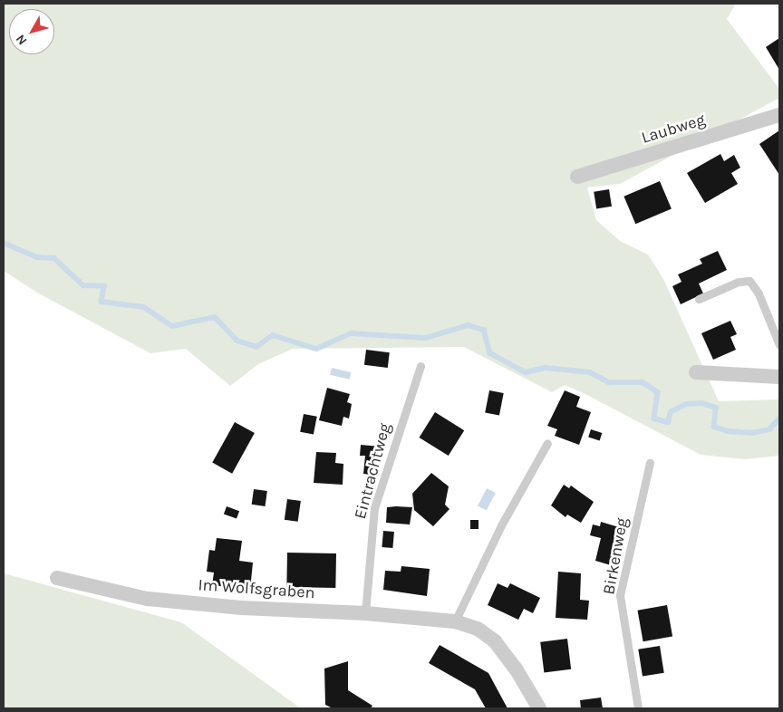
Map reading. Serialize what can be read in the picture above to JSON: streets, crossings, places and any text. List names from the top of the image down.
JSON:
{
  "streets": {
    "street": ["Laubweg", "Im Wolfsgraben"],
    "lane": ["Eintrachtweg", "Birkenweg"]
  },
  "crossings": [
    ["Eintrachtweg", "Im Wolfsgraben"]
  ],
  "north": "bottom left"
}
